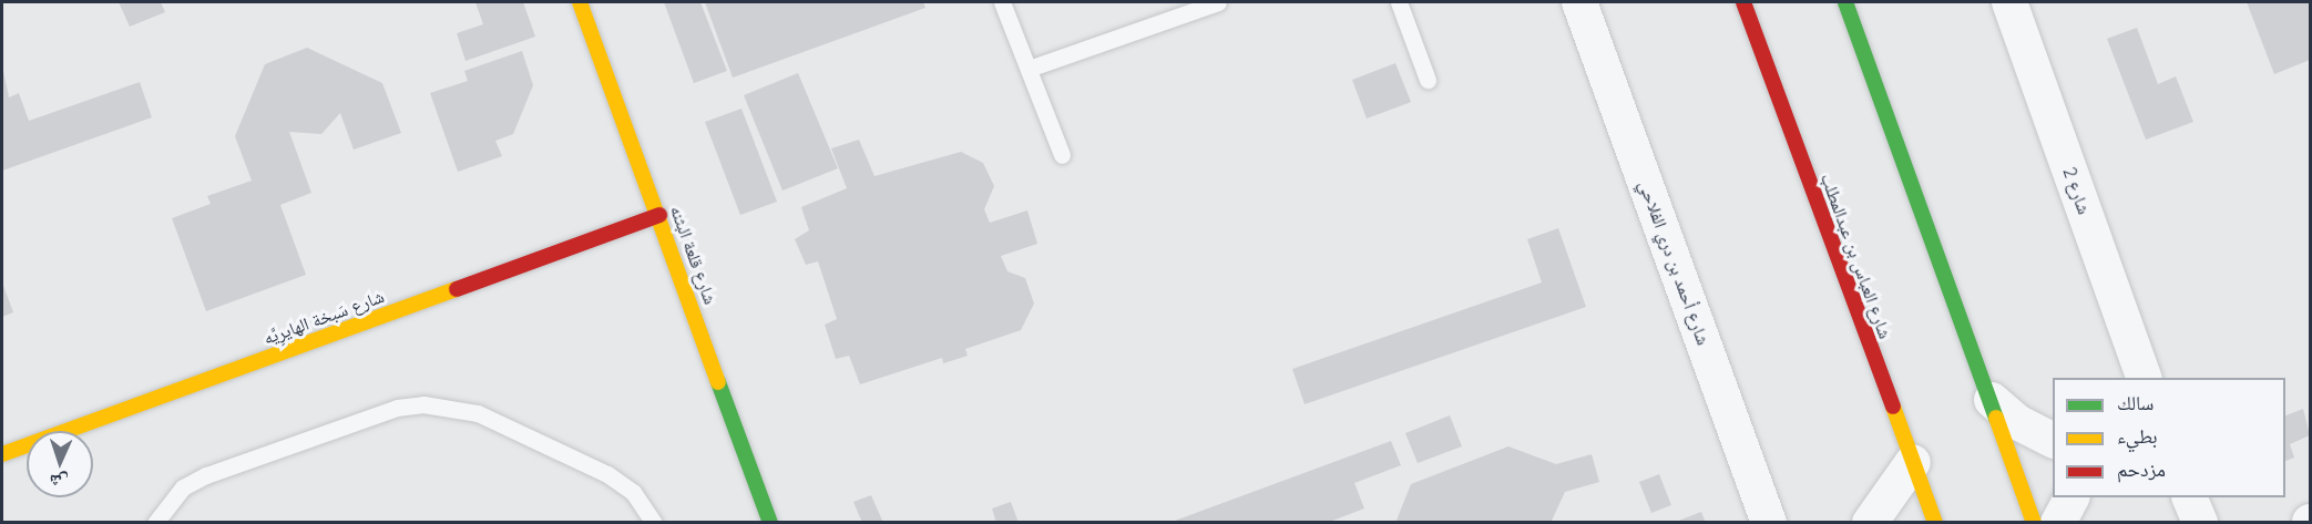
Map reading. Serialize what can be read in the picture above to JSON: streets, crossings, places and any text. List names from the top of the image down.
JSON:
{
  "streets": {
    "street": [
      "شارع 2",
      "شارع قلعة البثنه",
      "شارع العباس بن عبدالمطلب",
      "شارع أحمد بن دري الفلاحي",
      "شارع سَبخة الهايرِيَّه"
    ]
  },
  "crossings": [
    ["شارع قلعة البثنه", "شارع سَبخة الهايرِيَّه"]
  ],
  "legend": ["سالك", "بطيء", "مزدحم"],
  "north": "bottom"
}
